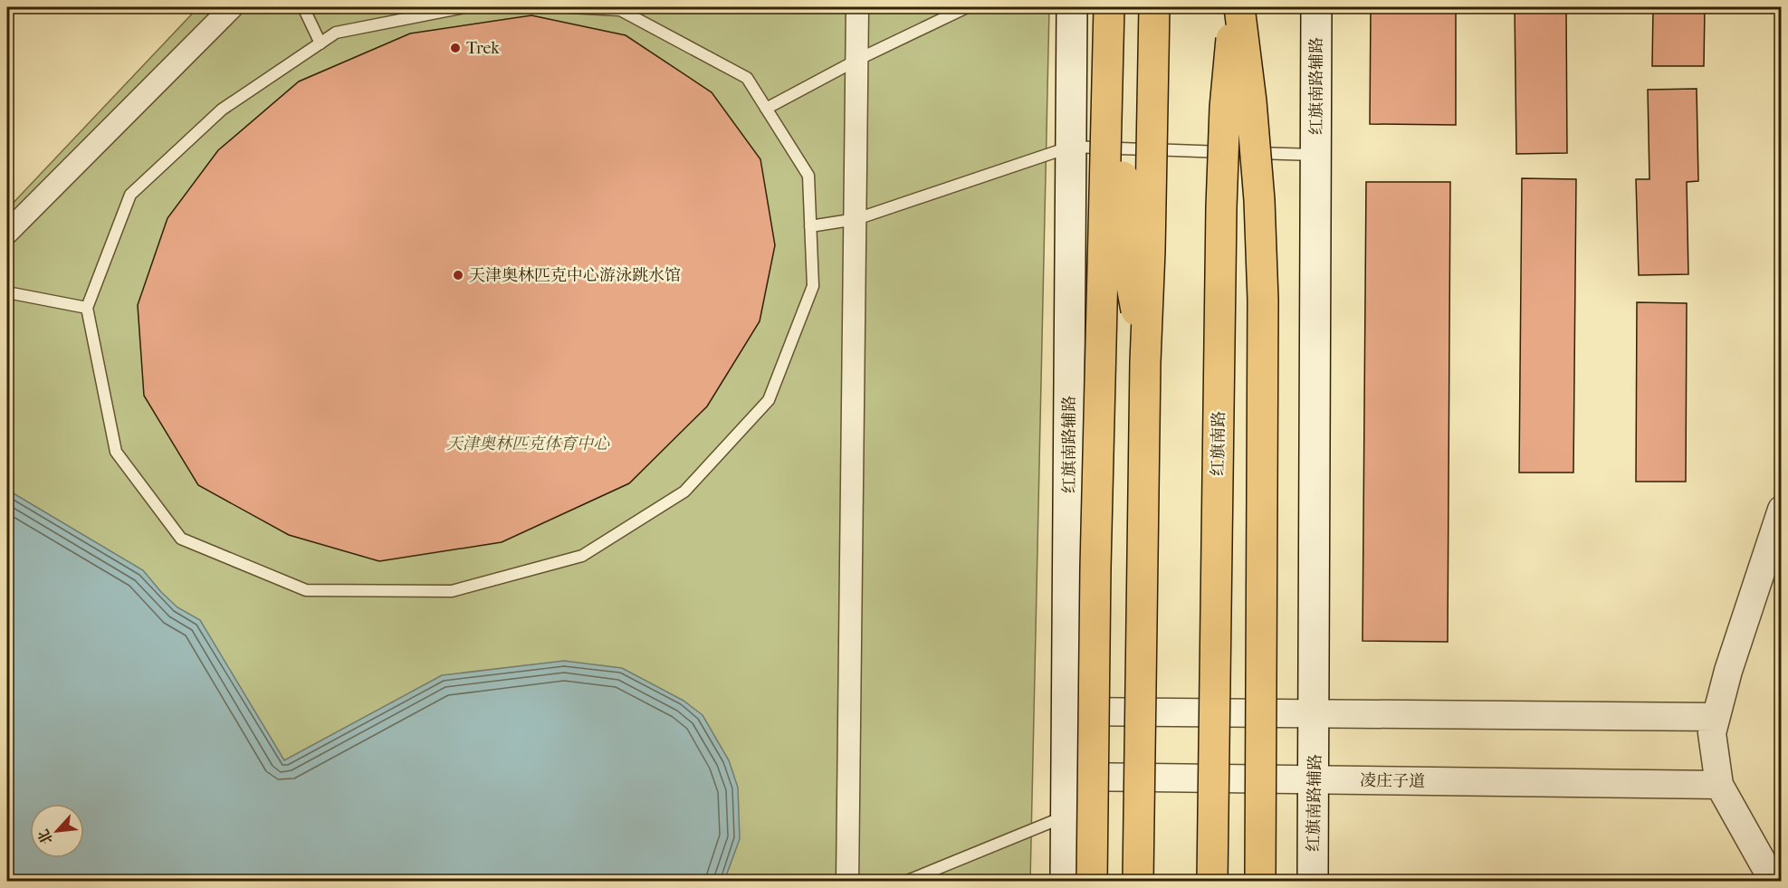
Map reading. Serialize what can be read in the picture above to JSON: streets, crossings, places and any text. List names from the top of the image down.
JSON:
{
  "streets": {
    "highway": ["红旗南路"],
    "main road": ["红旗南路辅路"],
    "street": ["凌庄子道"]
  },
  "crossings": [
    ["红旗南路辅路", "凌庄子道"]
  ],
  "parks": ["天津奥林匹克体育中心"],
  "places": ["Trek", "天津奥林匹克中心游泳跳水馆"],
  "north": "bottom left"
}
